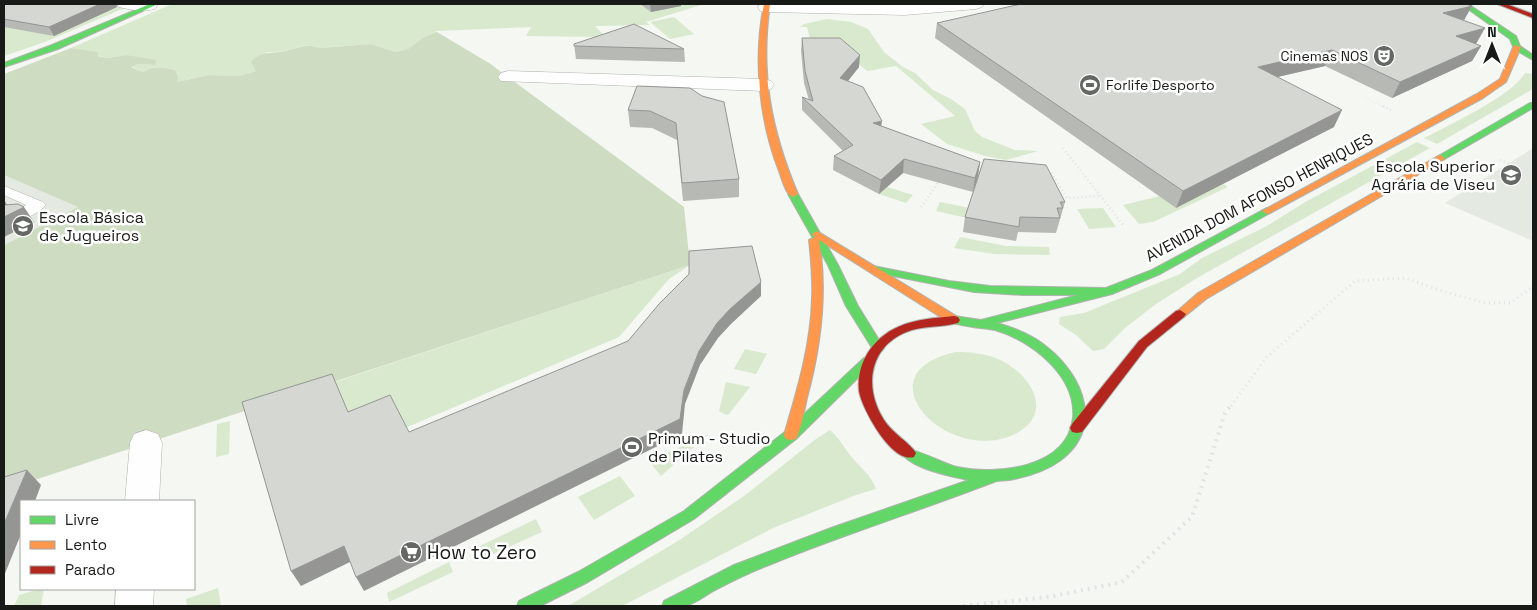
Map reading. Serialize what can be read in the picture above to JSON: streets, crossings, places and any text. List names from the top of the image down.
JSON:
{
  "streets": {
    "main road": ["AVENIDA DOM AFONSO HENRIQUES"]
  },
  "places": {
    "theatre": ["Cinemas NOS"],
    "sports": ["Forlife Desporto", "Primum - Studio de Pilates"],
    "school or university": ["Escola Superior Agrária de Viseu", "Escola Básica de Jugueiros"],
    "supermarket": ["How to Zero"]
  },
  "legend": ["Livre", "Lento", "Parado"],
  "north": "top"
}
